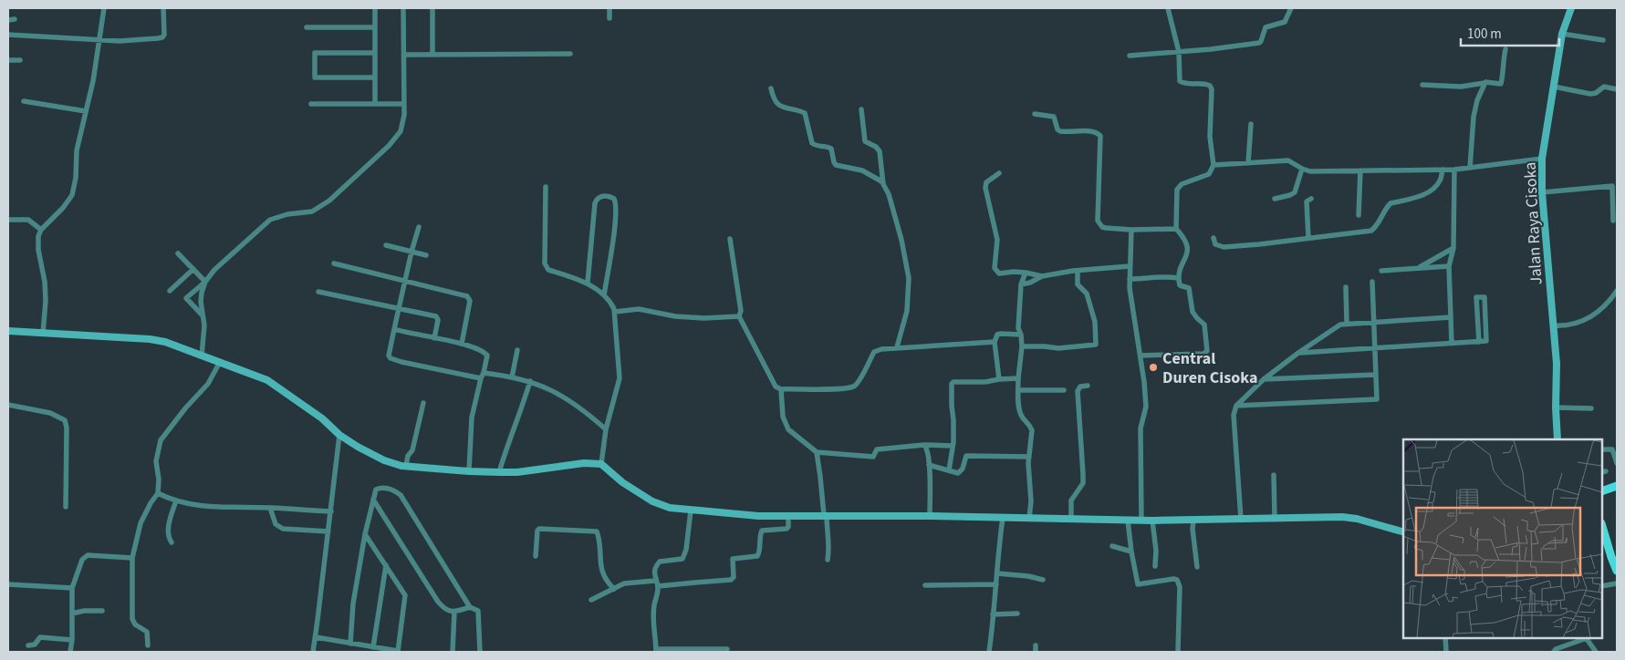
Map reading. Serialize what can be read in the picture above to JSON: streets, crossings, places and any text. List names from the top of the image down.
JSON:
{
  "streets": {
    "street": ["Jalan Raya Cisoka"]
  },
  "places": ["Central Duren Cisoka"],
  "scale_bar": "100 m"
}
